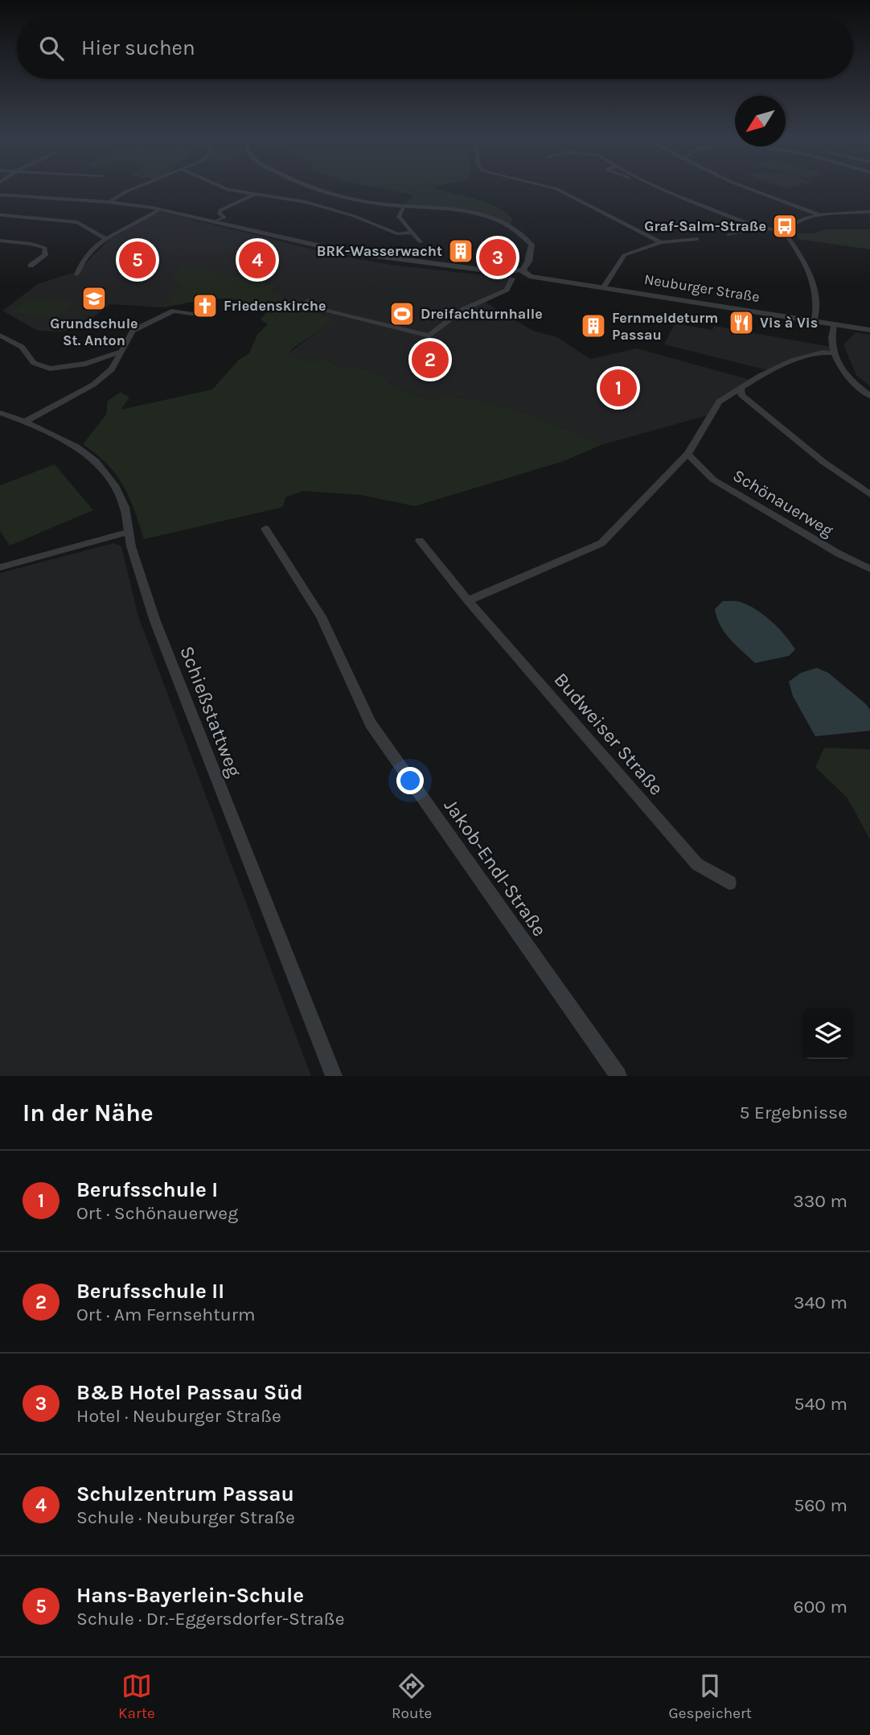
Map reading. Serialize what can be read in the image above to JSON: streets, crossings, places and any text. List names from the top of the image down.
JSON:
{
  "streets": {
    "street": [
      "Neuburger Straße",
      "Schönauerweg",
      "Schießstattweg",
      "Budweiser Straße",
      "Jakob-Endl-Straße"
    ]
  },
  "places": {
    "bus stop": ["Graf-Salm-Straße"],
    "building": ["BRK-Wasserwacht", "Fernmeldeturm Passau"],
    "school or university": ["Grundschule St. Anton"],
    "church": ["Friedenskirche"],
    "sports": ["Dreifachturnhalle"],
    "restaurant": ["Vis à Vis"]
  },
  "north": "bottom left",
  "page": {
    "search": "Hier suchen",
    "pins": [
      "3",
      "4",
      "5",
      "2",
      "1"
    ],
    "heading": ["In der Nähe", "5 Ergebnisse"],
    "list": [
      {
        "mark": "1",
        "name": "Berufsschule I",
        "note": "Ort · Schönauerweg",
        "value": "330 m"
      },
      {
        "mark": "2",
        "name": "Berufsschule II",
        "note": "Ort · Am Fernsehturm",
        "value": "340 m"
      },
      {
        "mark": "3",
        "name": "B&B Hotel Passau Süd",
        "note": "Hotel · Neuburger Straße",
        "value": "540 m"
      },
      {
        "mark": "4",
        "name": "Schulzentrum Passau",
        "note": "Schule · Neuburger Straße",
        "value": "560 m"
      },
      {
        "mark": "5",
        "name": "Hans-Bayerlein-Schule",
        "note": "Schule · Dr.-Eggersdorfer-Straße",
        "value": "600 m"
      }
    ],
    "nav": ["Karte", "Route", "Gespeichert"]
  }
}
